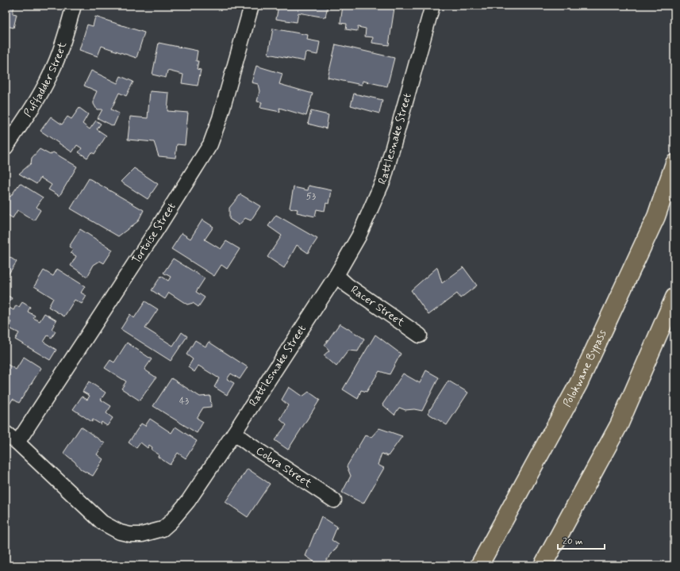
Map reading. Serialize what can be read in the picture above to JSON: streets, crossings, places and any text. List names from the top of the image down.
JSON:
{
  "streets": {
    "highway": ["Polokwane Bypass"],
    "street": [
      "Puffadder Street",
      "Rattlesnake Street",
      "Tortoise Street",
      "Racer Street",
      "Cobra Street"
    ]
  },
  "crossings": [
    ["Rattlesnake Street", "Tortoise Street"],
    ["Rattlesnake Street", "Racer Street"],
    ["Rattlesnake Street", "Cobra Street"]
  ],
  "house_numbers": ["53", "43"],
  "scale_bar": "20 m"
}
